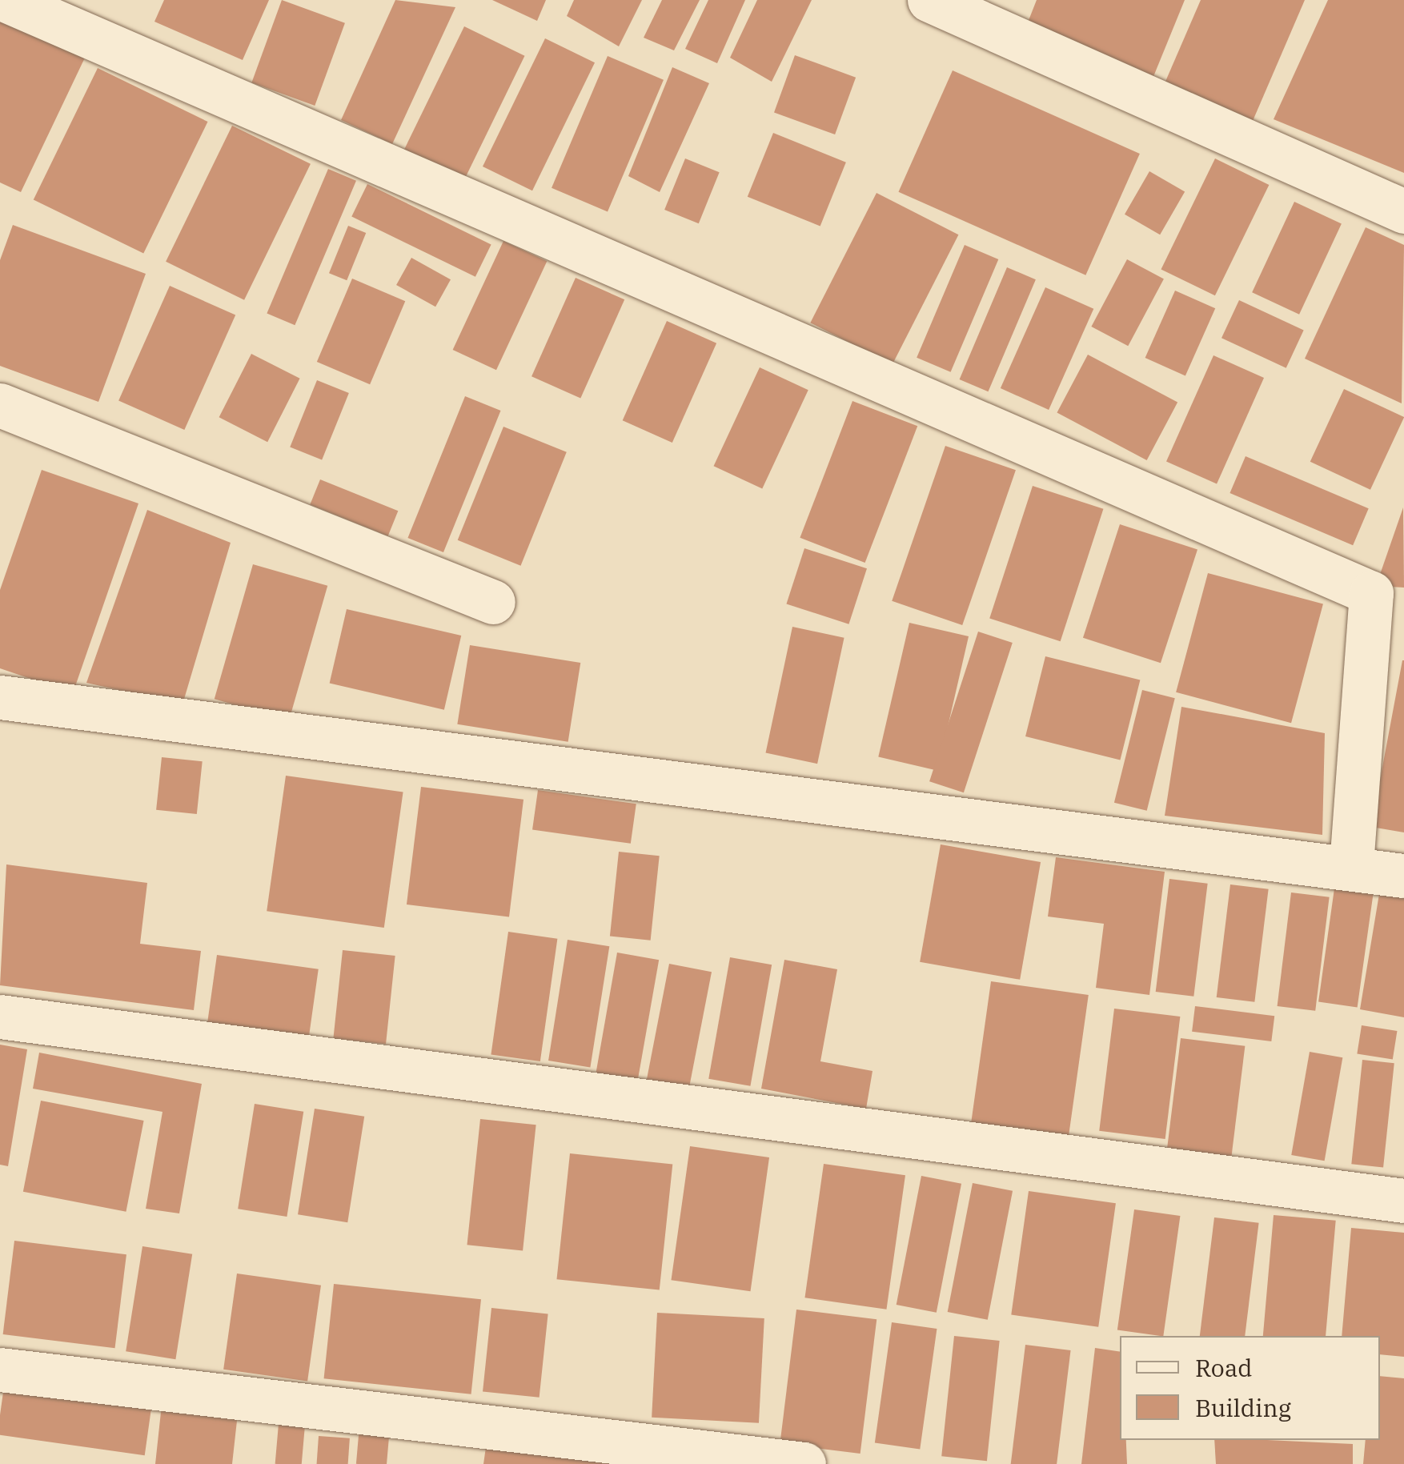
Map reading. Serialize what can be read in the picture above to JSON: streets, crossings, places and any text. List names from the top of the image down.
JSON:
{
  "legend": ["Road", "Building"]
}
